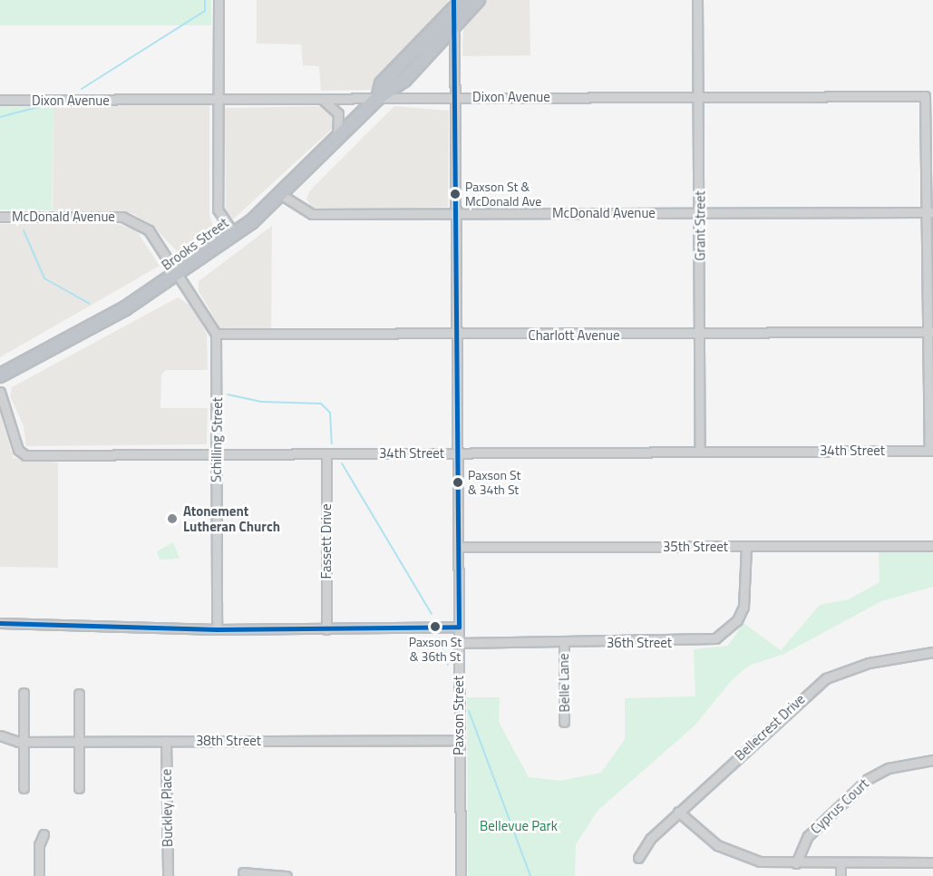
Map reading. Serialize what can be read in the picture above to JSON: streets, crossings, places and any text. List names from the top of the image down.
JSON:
{
  "streets": {
    "highway": ["Brooks Street"],
    "street": [
      "Dixon Avenue",
      "McDonald Avenue",
      "Grant Street",
      "Charlott Avenue",
      "Schilling Street",
      "34th Street",
      "Fassett Drive",
      "35th Street",
      "36th Street",
      "Belle Lane",
      "Paxson Street",
      "Bellecrest Drive",
      "38th Street",
      "Cyprus Court",
      "Buckley Place"
    ]
  },
  "crossings": [
    ["Dixon Avenue", "McDonald Avenue"],
    ["Dixon Avenue", "Grant Street"],
    ["Dixon Avenue", "Brooks Street"],
    ["Dixon Avenue", "Paxson Street"],
    ["McDonald Avenue", "Grant Street"],
    ["McDonald Avenue", "Brooks Street"],
    ["McDonald Avenue", "Charlott Avenue"],
    ["McDonald Avenue", "Schilling Street"],
    ["McDonald Avenue", "Paxson Street"],
    ["Grant Street", "Charlott Avenue"],
    ["Grant Street", "34th Street"],
    ["Brooks Street", "Paxson Street"],
    ["Charlott Avenue", "Schilling Street"],
    ["Charlott Avenue", "Paxson Street"],
    ["Schilling Street", "34th Street"],
    ["34th Street", "Fassett Drive"],
    ["34th Street", "Paxson Street"],
    ["35th Street", "36th Street"],
    ["35th Street", "Paxson Street"],
    ["36th Street", "Belle Lane"],
    ["36th Street", "Paxson Street"],
    ["Paxson Street", "38th Street"],
    ["38th Street", "Buckley Place"]
  ],
  "parks": ["Bellevue Park"],
  "places": [
    "Paxson St & McDonald Ave",
    "Paxson St & 34th St",
    "Atonement Lutheran Church",
    "Paxson St & 36th St"
  ]
}
